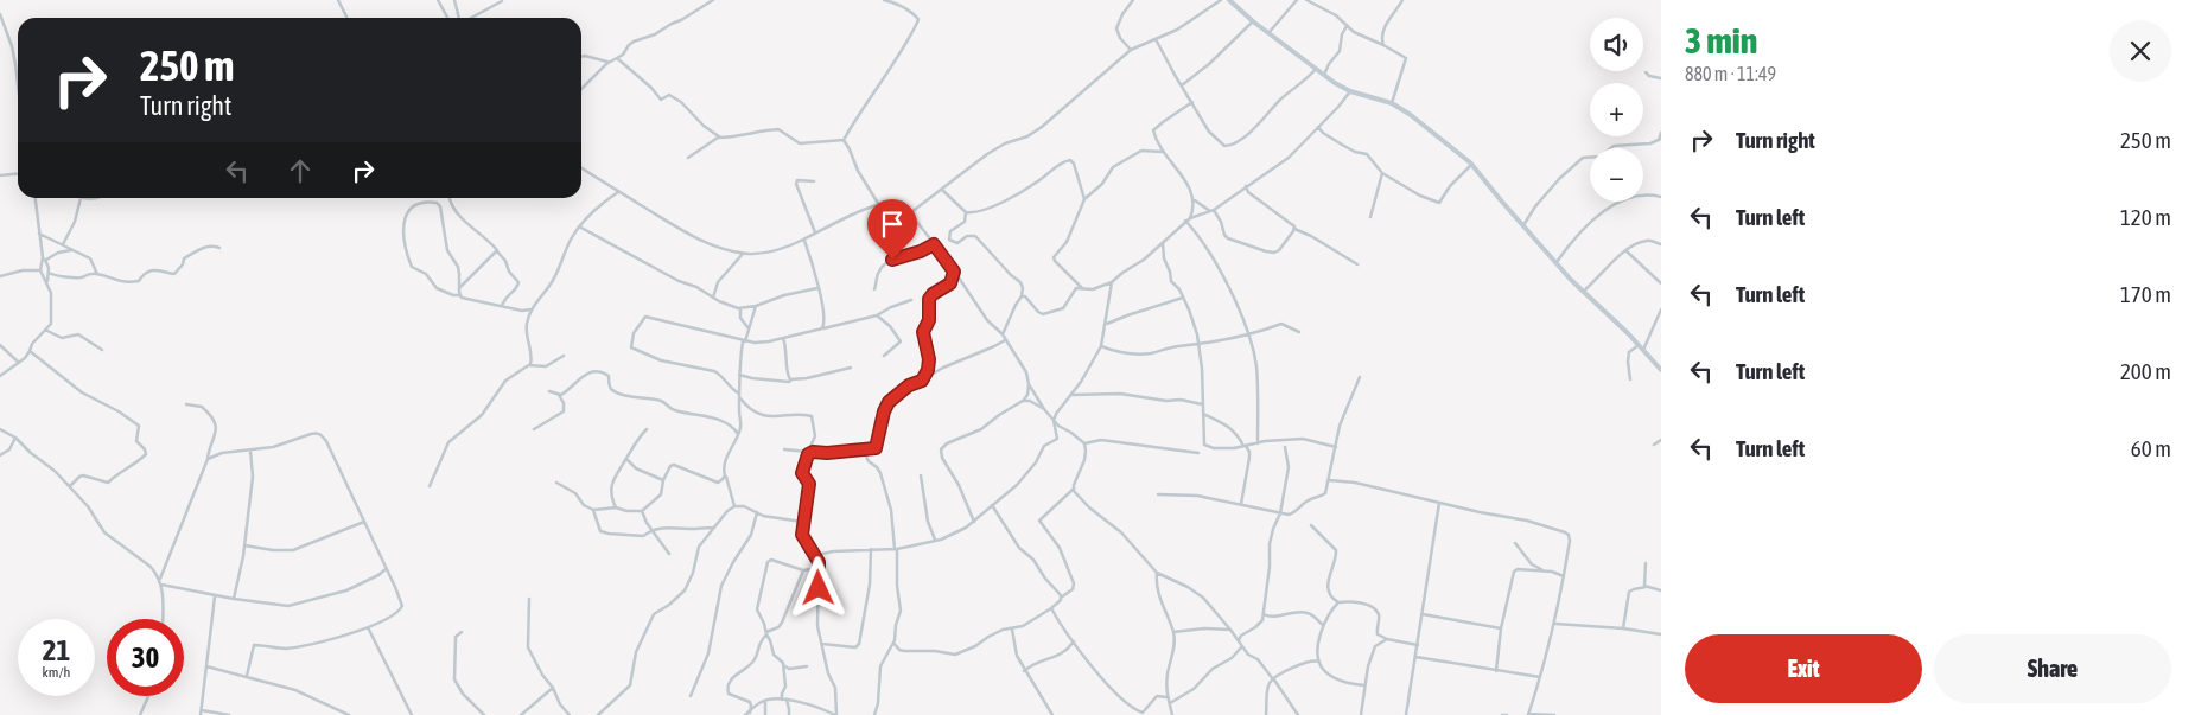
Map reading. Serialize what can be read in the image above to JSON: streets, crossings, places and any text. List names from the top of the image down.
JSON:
{
  "page": {
    "heading": ["3 min", "880 m · 11:49"],
    "map_buttons": ["+", "−"],
    "turn": ["250 m", "Turn right"],
    "list": [
      {
        "name": "Turn right",
        "value": "250 m"
      },
      {
        "name": "Turn left",
        "value": "120 m"
      },
      {
        "name": "Turn left",
        "value": "170 m"
      },
      {
        "name": "Turn left",
        "value": "200 m"
      },
      {
        "name": "Turn left",
        "value": "60 m"
      }
    ],
    "speed": "21 km/h",
    "limit": "30",
    "buttons": ["Exit", "Share"]
  }
}
